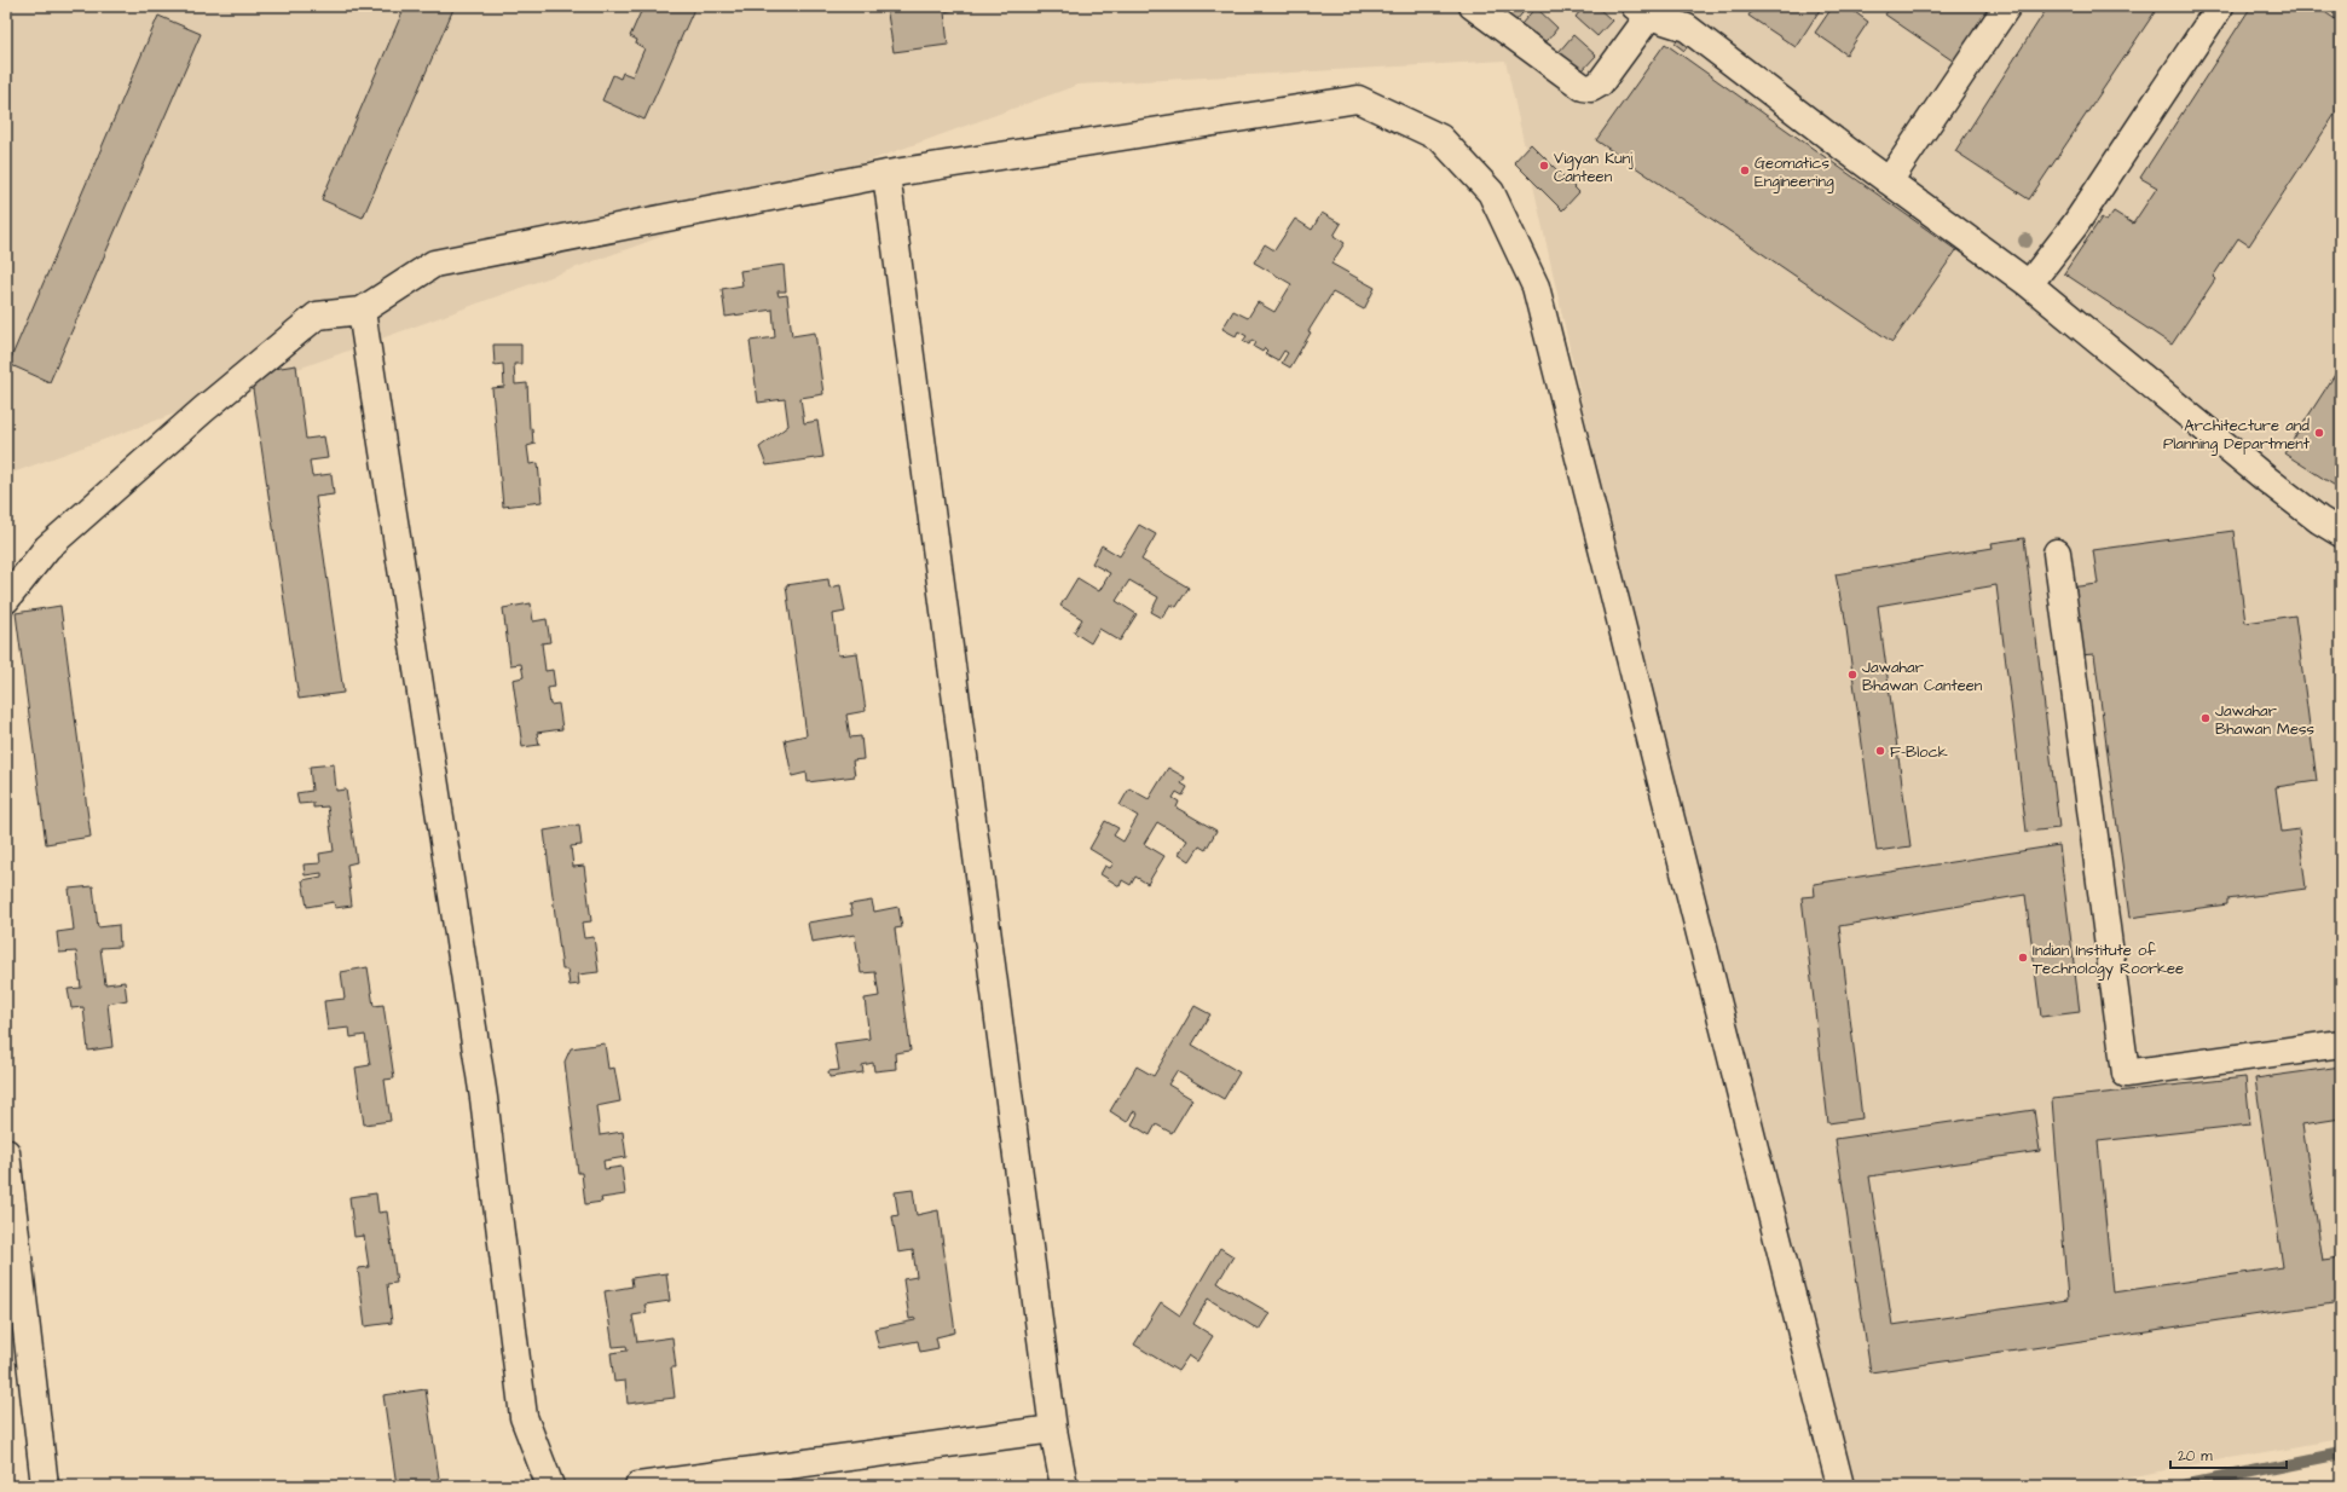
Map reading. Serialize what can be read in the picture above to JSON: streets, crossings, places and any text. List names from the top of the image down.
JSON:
{
  "places": [
    "Vigyan Kunj Canteen",
    "Geomatics Engineering",
    "Architecture and Planning Department",
    "Jawahar Bhawan Canteen",
    "Jawahar Bhawan Mess",
    "F-Block",
    "Indian Institute of Technology Roorkee"
  ],
  "scale_bar": "20 m"
}
